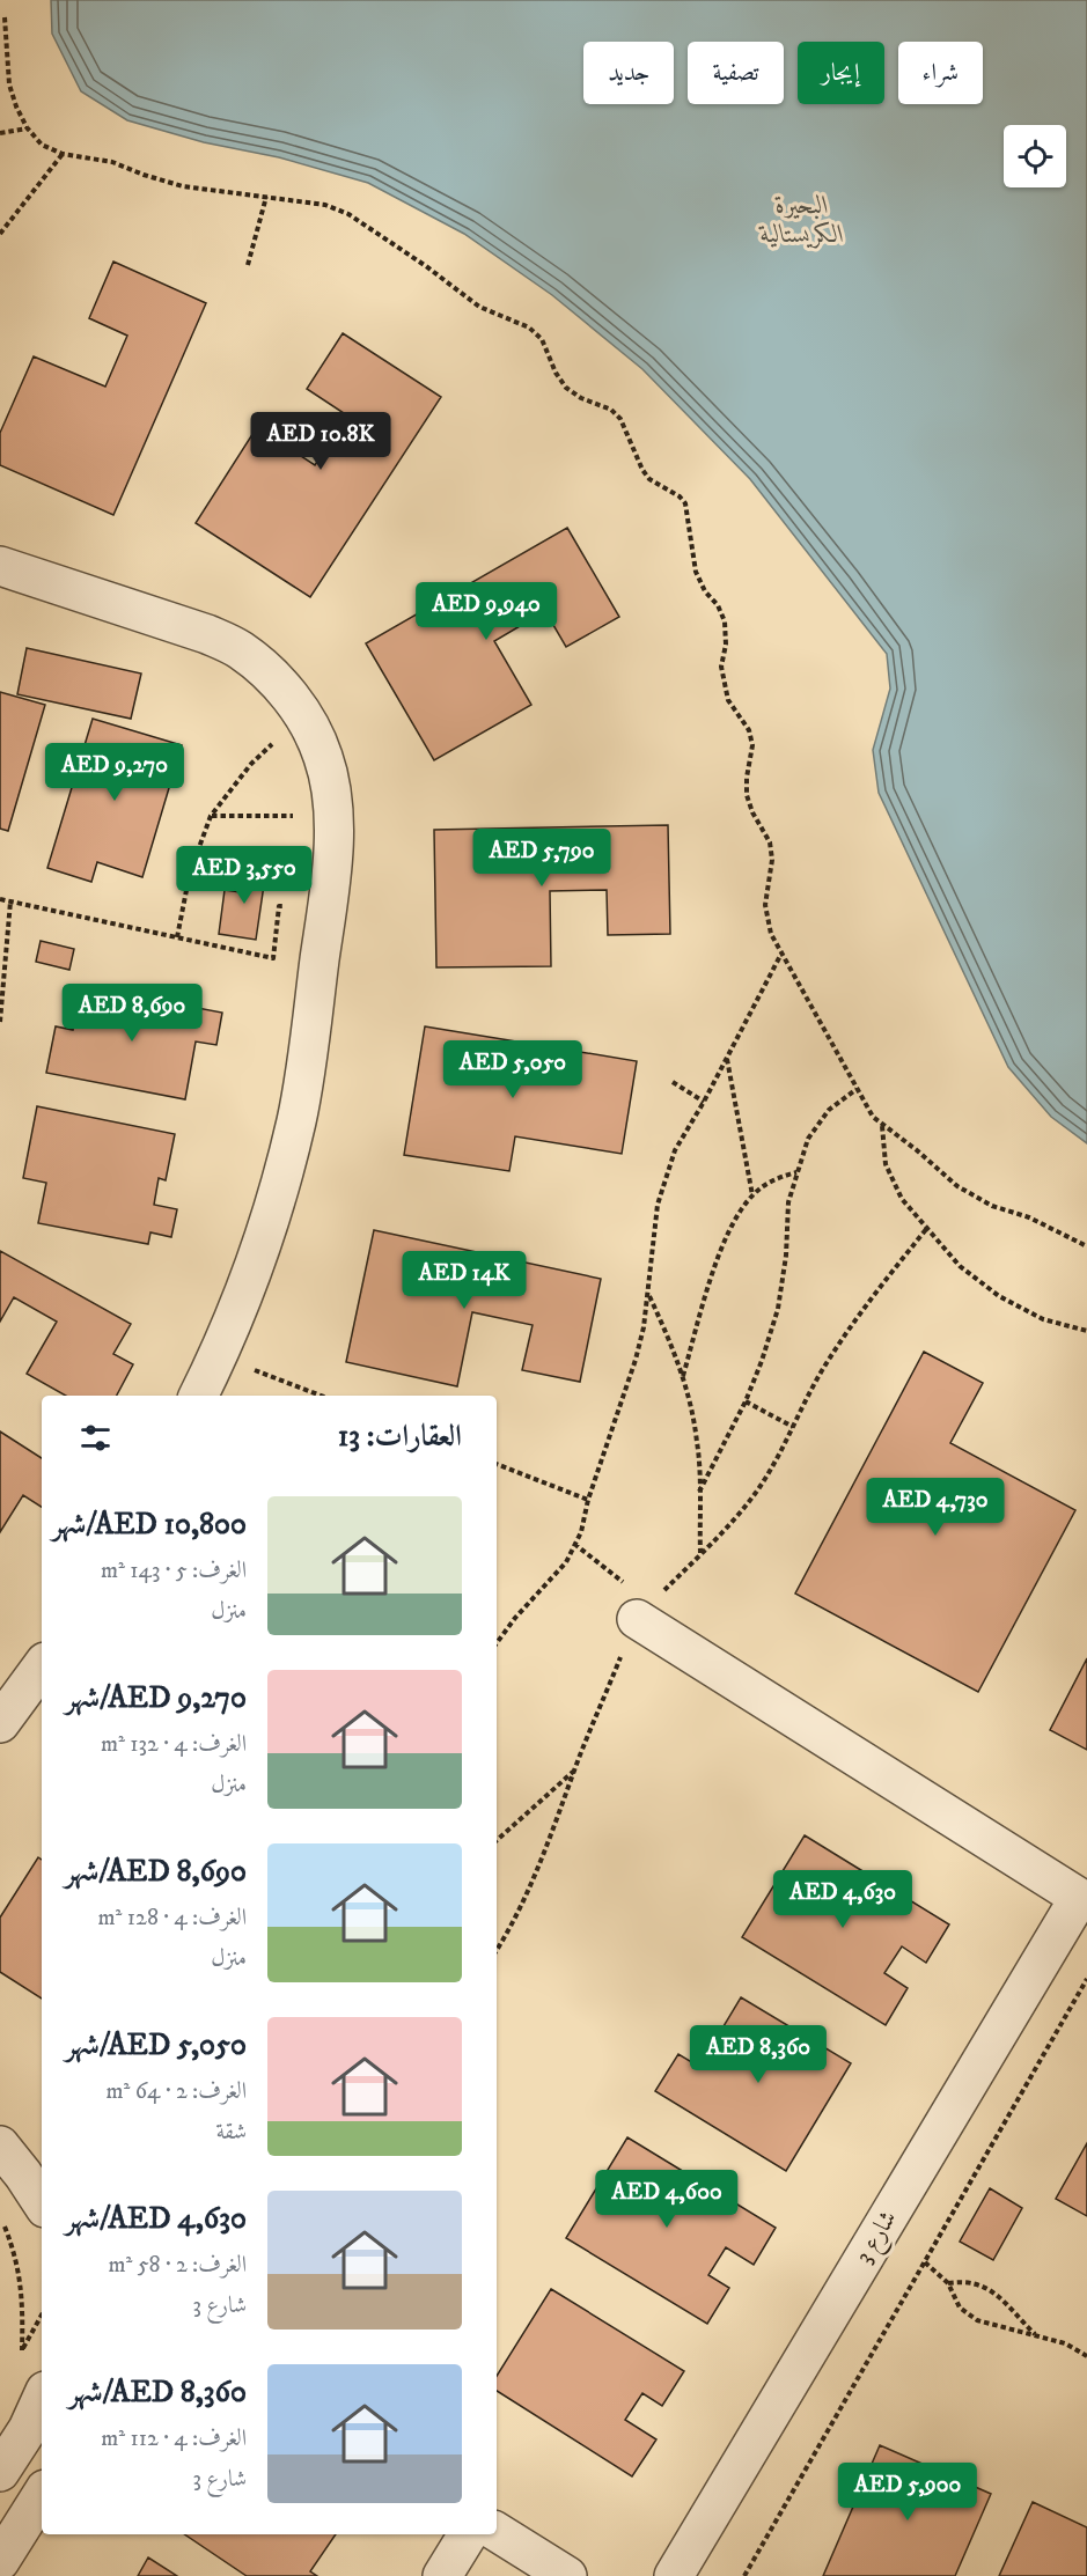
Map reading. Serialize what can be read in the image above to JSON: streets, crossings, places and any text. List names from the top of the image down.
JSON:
{
  "streets": {
    "street": ["شارع 3"]
  },
  "water": ["البحيرة الكريستالية"],
  "page": {
    "chip": [
      "شراء",
      "إيجار",
      "تصفية",
      "جديد"
    ],
    "price": [
      "AED 10.8K",
      "AED 9,940",
      "AED 9,270",
      "AED 5,790",
      "AED 3,550",
      "AED 8,690",
      "AED 5,050",
      "AED 14K",
      "AED 4,730",
      "AED 4,630",
      "AED 8,360",
      "AED 4,600",
      "AED 5,900"
    ],
    "heading": "العقارات: 13",
    "list": [
      {
        "name": "AED 10,800/شهر",
        "note": "الغرف: 5 · 143 m² · منزل"
      },
      {
        "name": "AED 9,270/شهر",
        "note": "الغرف: 4 · 132 m² · منزل"
      },
      {
        "name": "AED 8,690/شهر",
        "note": "الغرف: 4 · 128 m² · منزل"
      },
      {
        "name": "AED 5,050/شهر",
        "note": "الغرف: 2 · 64 m² · شقة"
      },
      {
        "name": "AED 4,630/شهر",
        "note": "الغرف: 2 · 58 m² · شارع 3"
      },
      {
        "name": "AED 8,360/شهر",
        "note": "الغرف: 4 · 112 m² · شارع 3"
      }
    ]
  }
}
